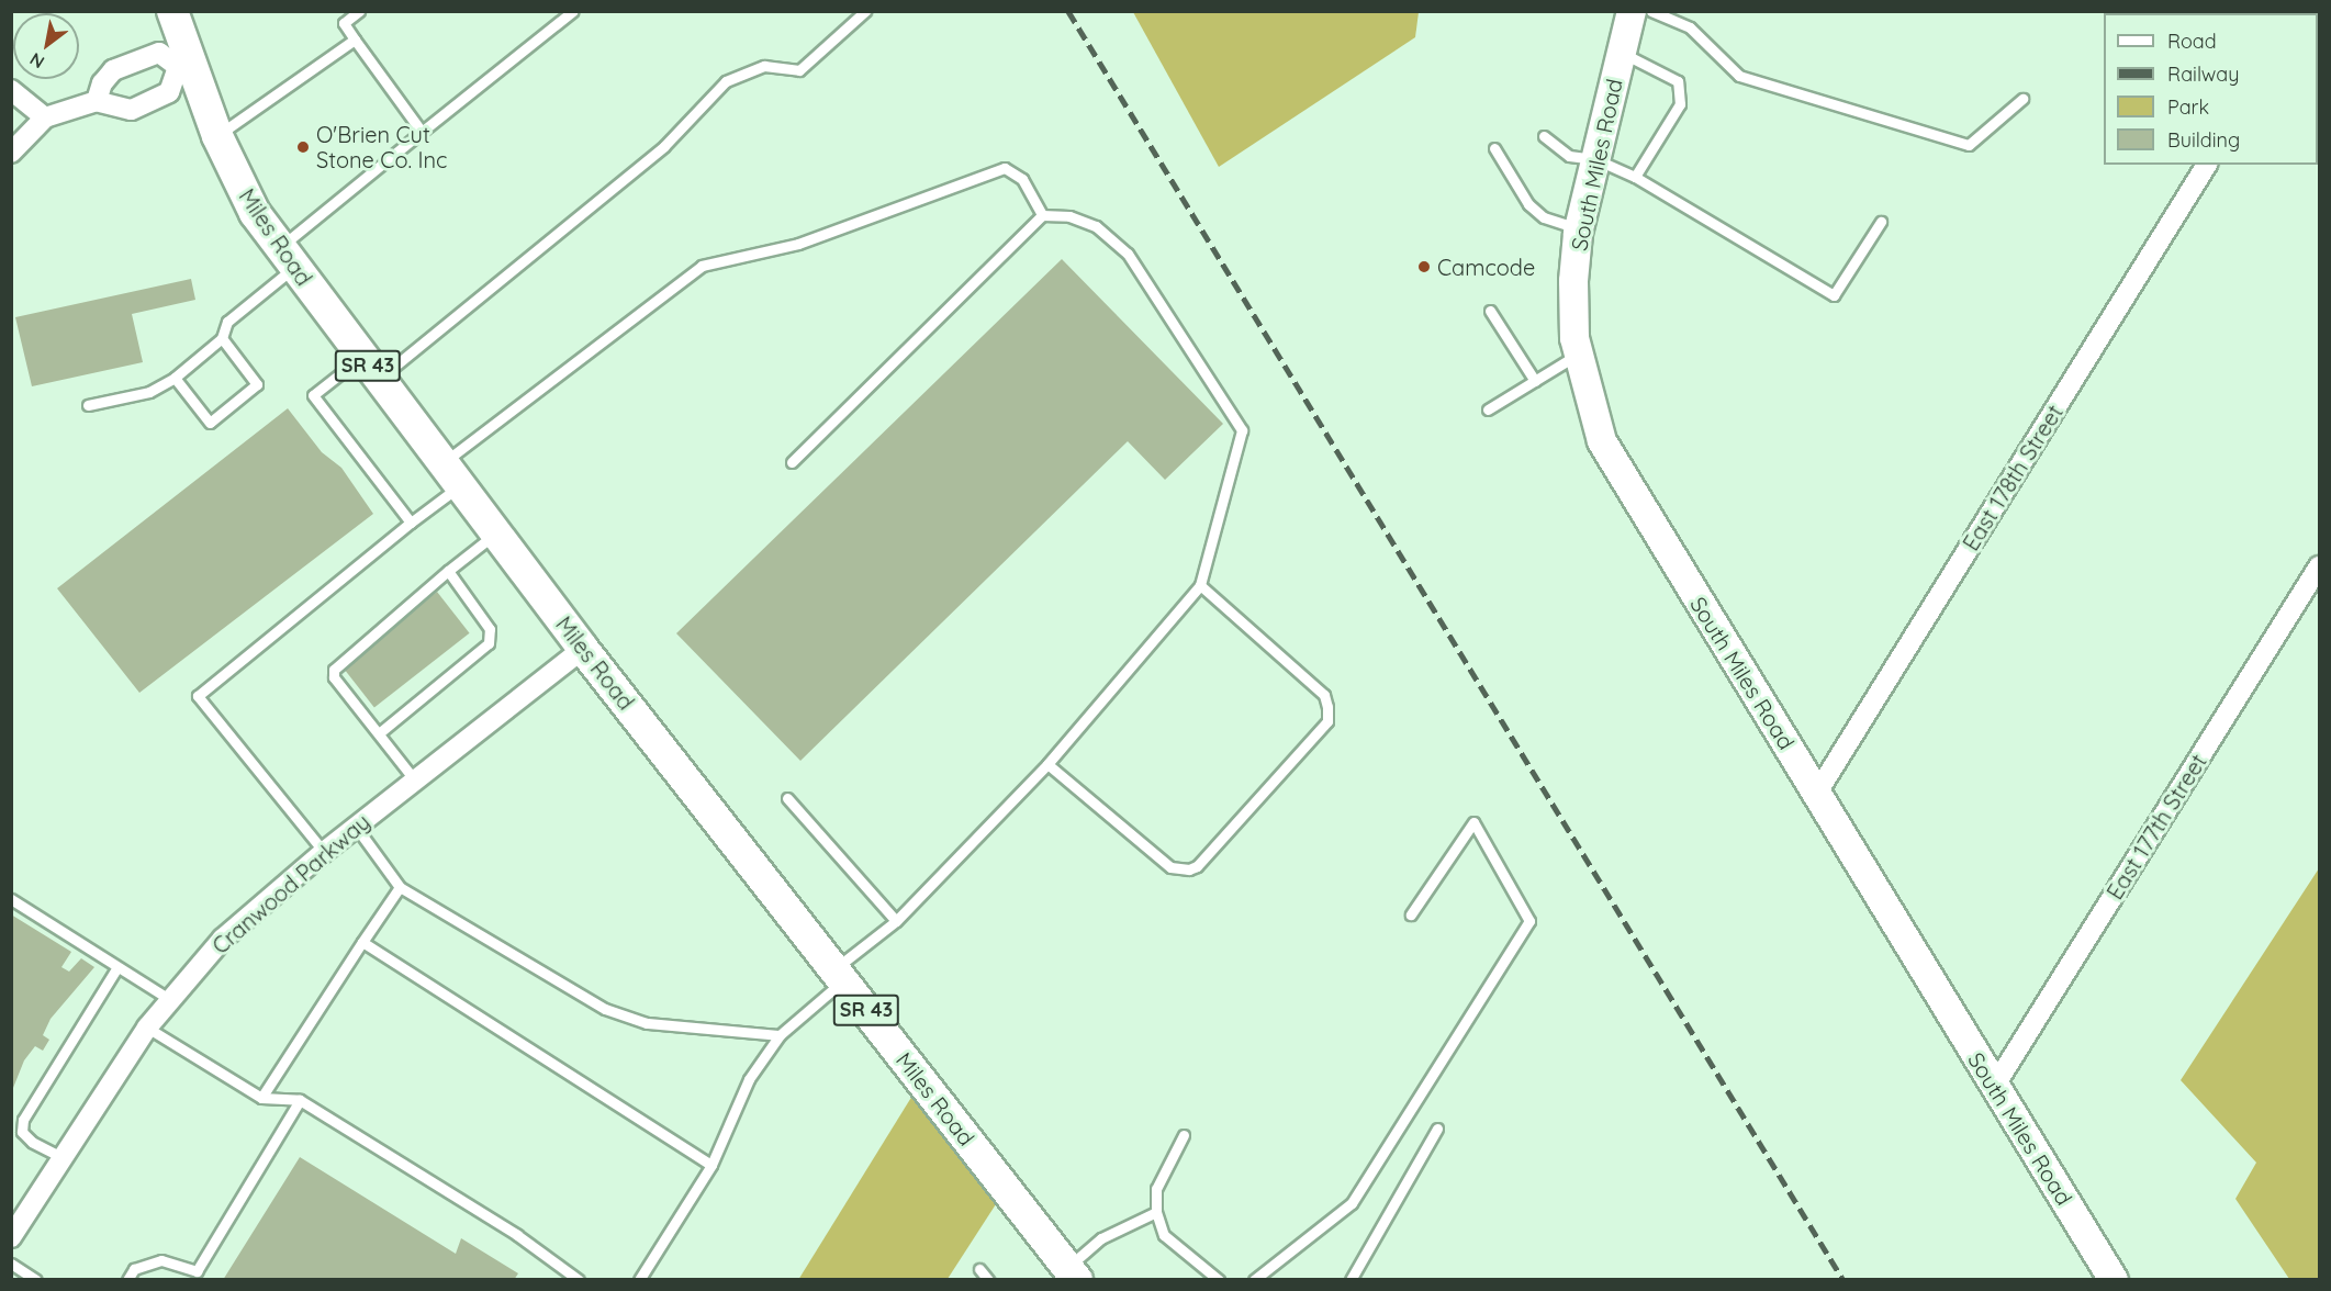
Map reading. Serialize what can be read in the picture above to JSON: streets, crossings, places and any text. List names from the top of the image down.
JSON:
{
  "streets": {
    "main road": ["Miles Road", "SR 43"],
    "street": [
      "South Miles Road",
      "East 178th Street",
      "East 177th Street",
      "Cranwood Parkway"
    ]
  },
  "crossings": [
    ["South Miles Road", "East 178th Street"],
    ["South Miles Road", "East 177th Street"],
    ["Miles Road", "Cranwood Parkway"]
  ],
  "places": ["O'Brien Cut Stone Co. Inc", "Camcode"],
  "legend": [
    "Road",
    "Railway",
    "Park",
    "Building"
  ],
  "north": "bottom left"
}
